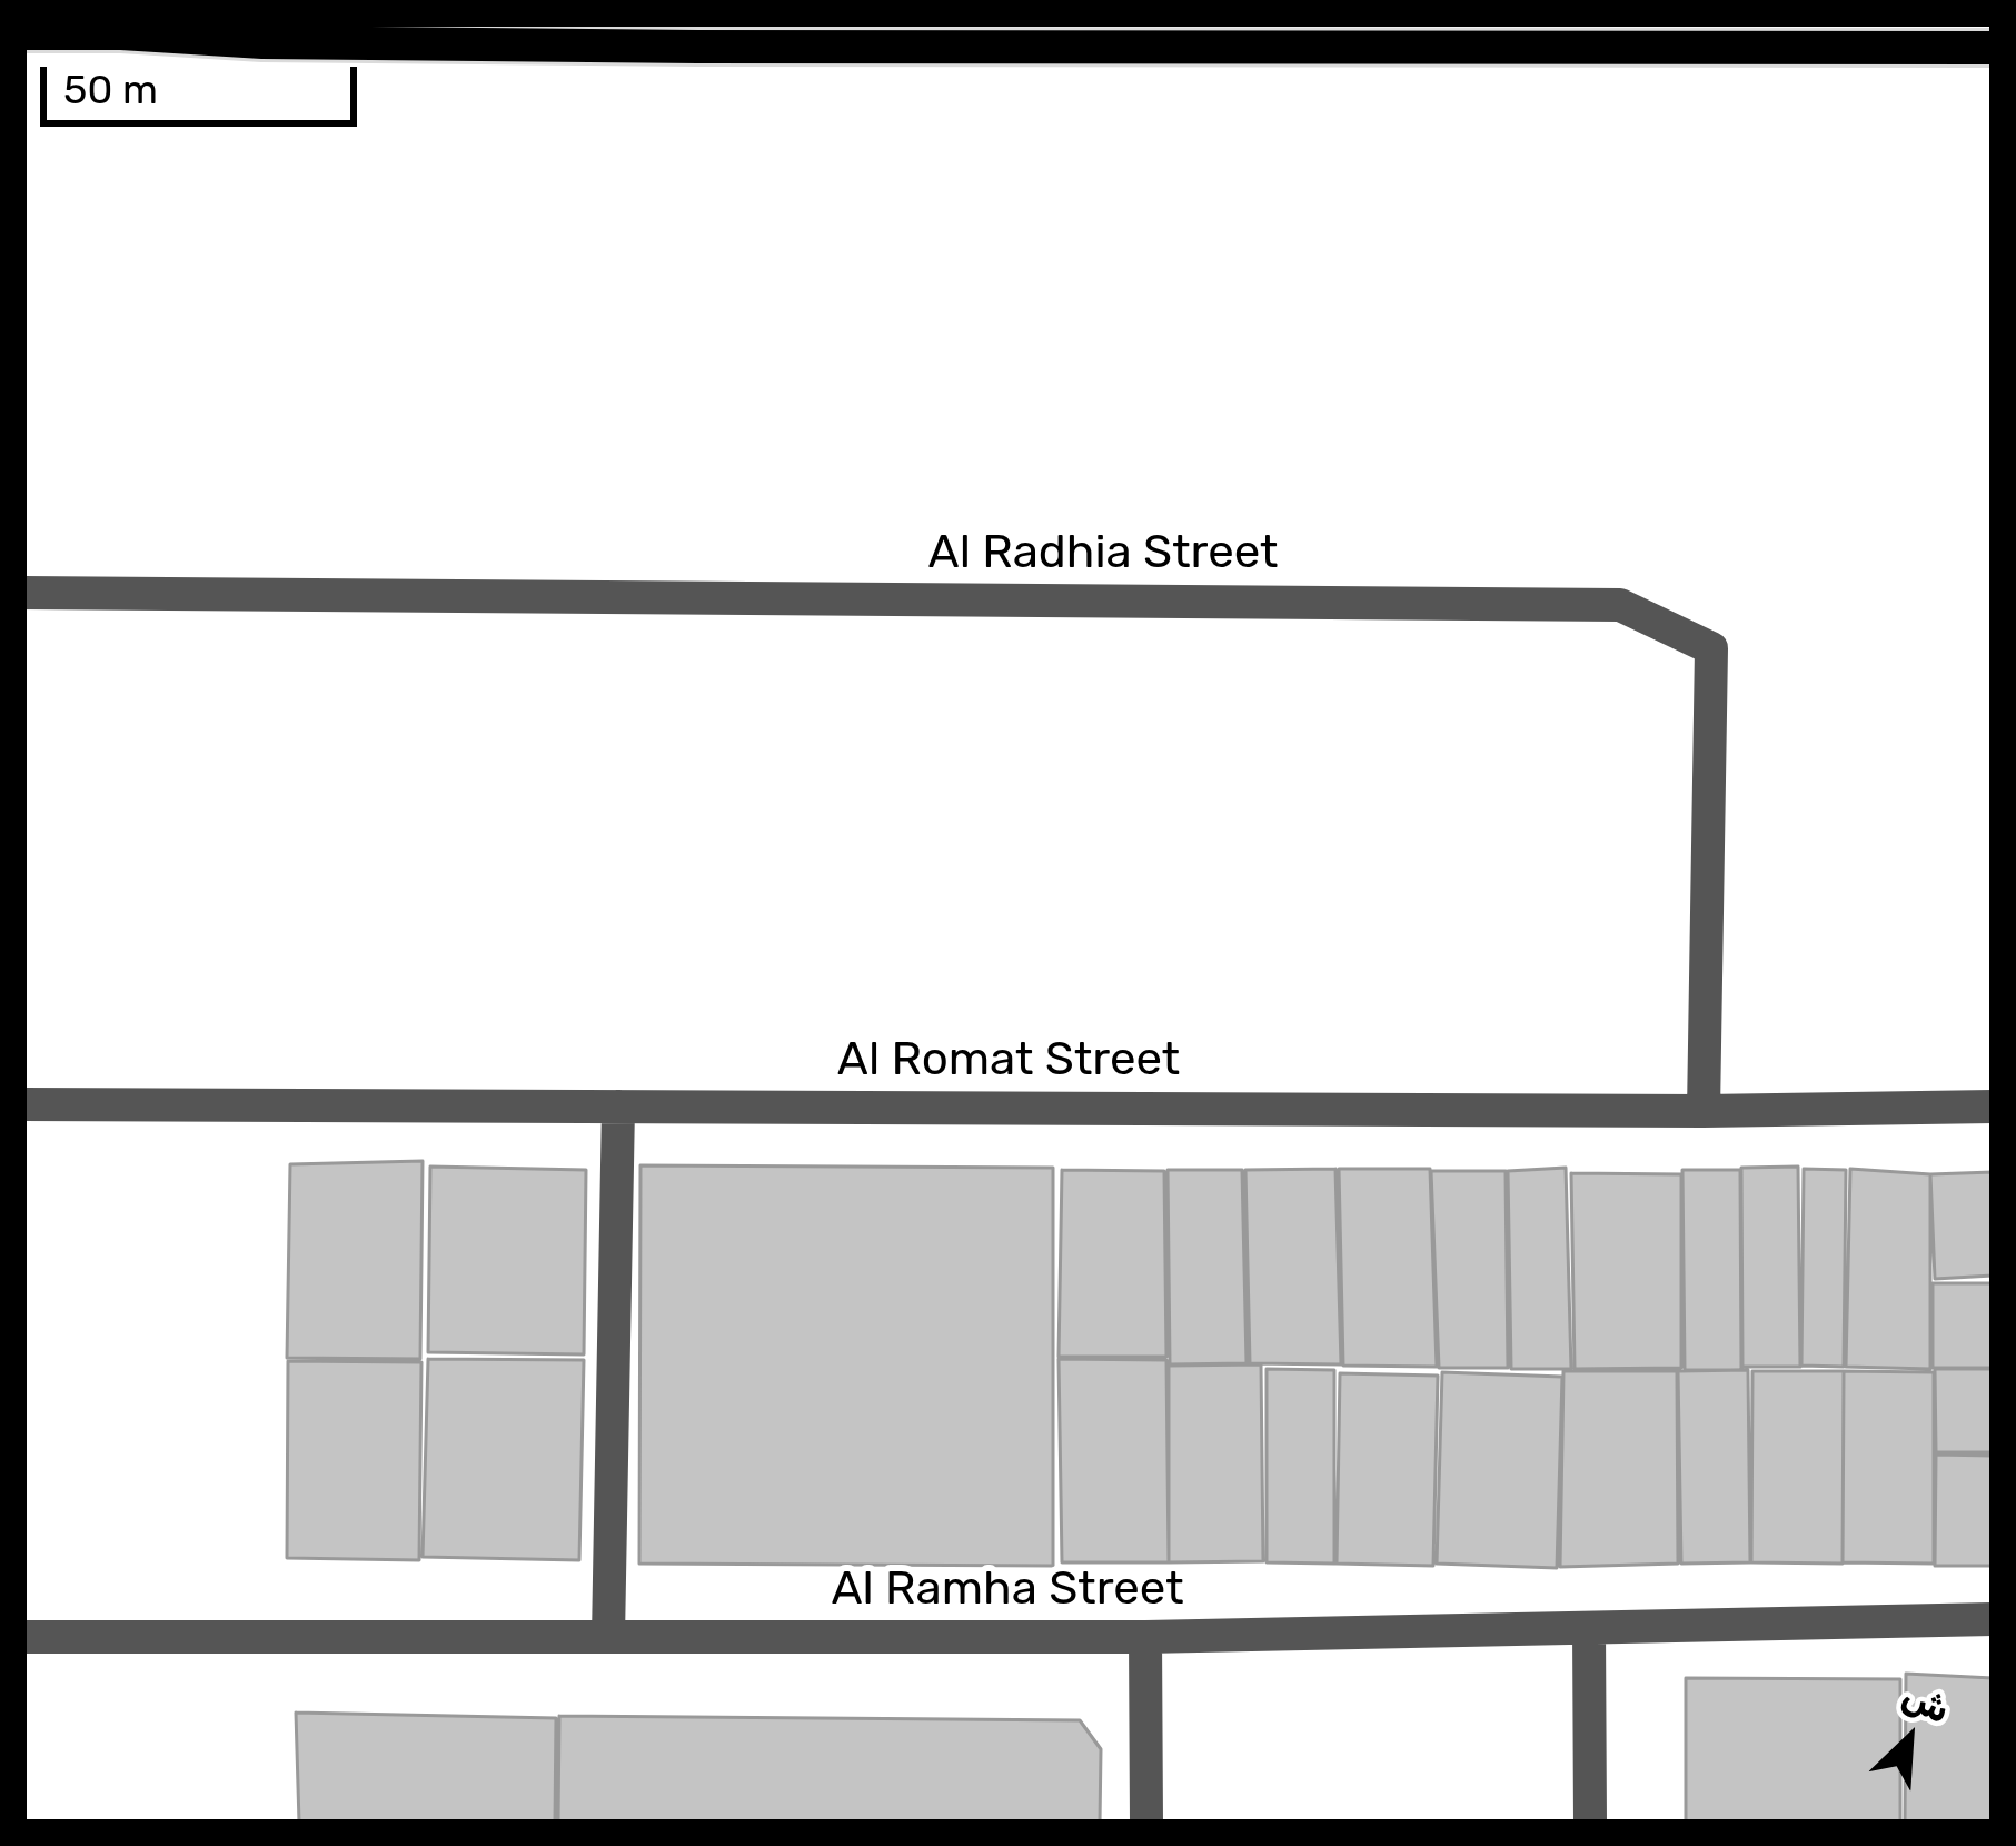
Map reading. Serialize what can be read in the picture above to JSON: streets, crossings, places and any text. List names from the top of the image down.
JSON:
{
  "streets": {
    "street": ["Al Radhia Street", "Al Romat Street", "Al Ramha Street"]
  },
  "crossings": [
    ["Al Radhia Street", "Al Romat Street"]
  ],
  "scale_bar": "50 m",
  "north": "top right"
}
